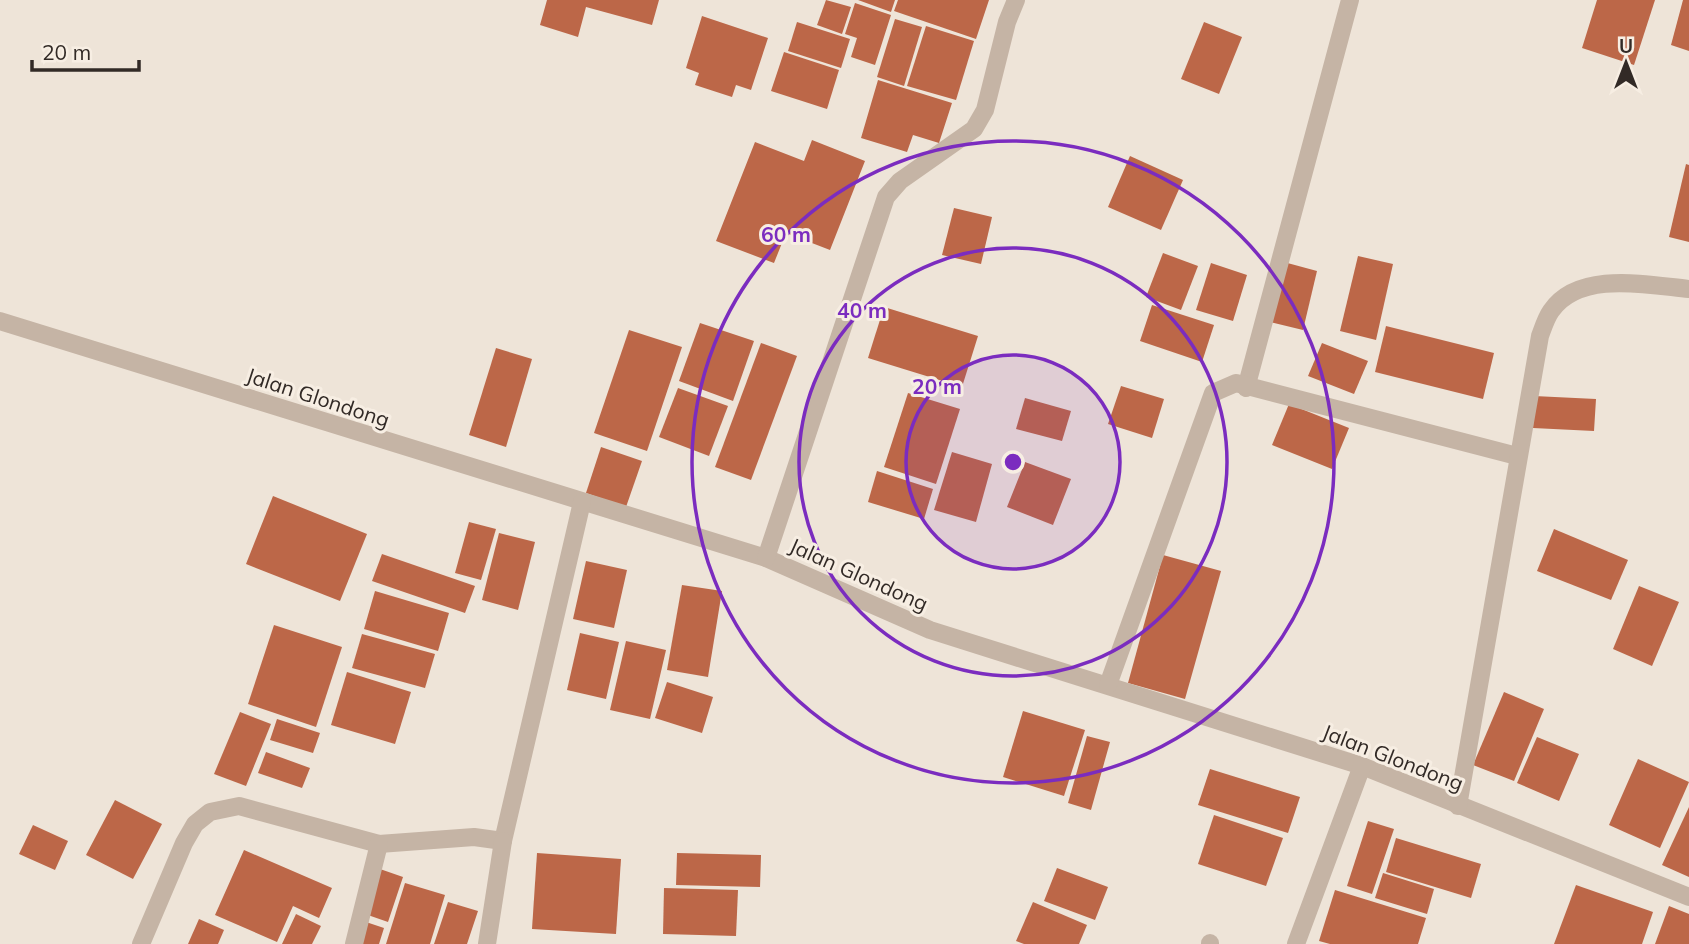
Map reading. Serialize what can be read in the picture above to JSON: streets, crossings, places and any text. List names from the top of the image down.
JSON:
{
  "streets": {
    "street": ["Jalan Glondong"]
  },
  "scale_bar": "20 m",
  "north": "top",
  "rings": ["60 m", "40 m", "20 m"]
}
